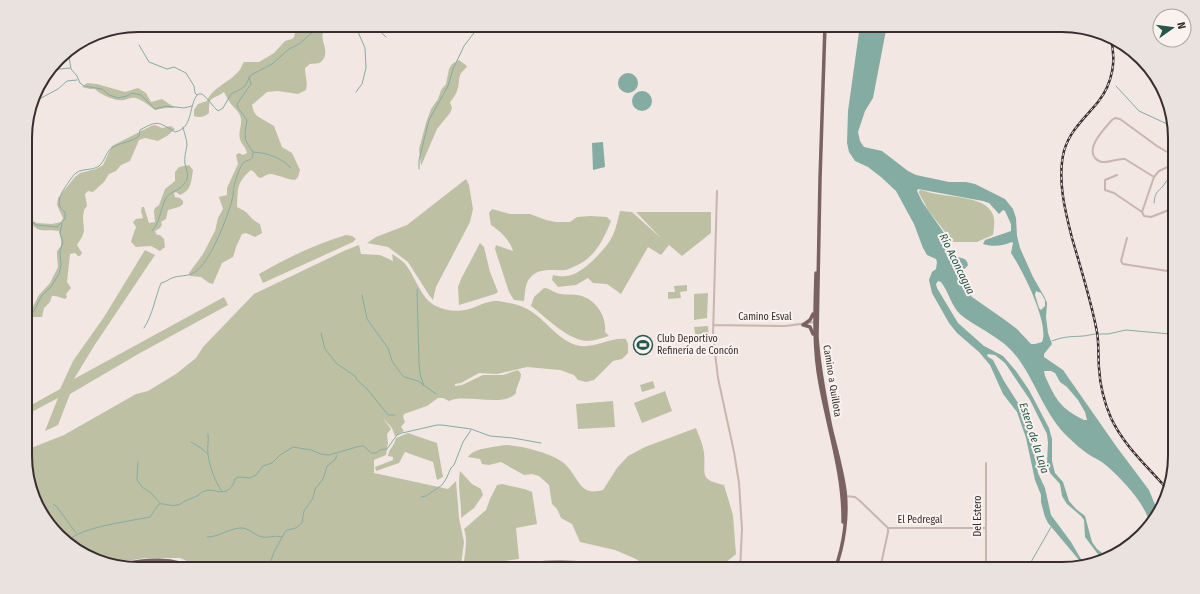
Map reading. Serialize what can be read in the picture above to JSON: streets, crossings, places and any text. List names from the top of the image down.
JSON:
{
  "streets": {
    "main road": ["Camino a Quillota"],
    "street": ["Camino Esval", "Del Estero", "El Pedregal"]
  },
  "crossings": [
    ["Camino Esval", "Camino a Quillota"],
    ["Camino a Quillota", "El Pedregal"],
    ["Del Estero", "El Pedregal"]
  ],
  "water": ["Río Aconcagua", "Estero de la Laja"],
  "places": {
    "sports": ["Club Deportivo Refinería de Concón"]
  },
  "north": "right"
}
